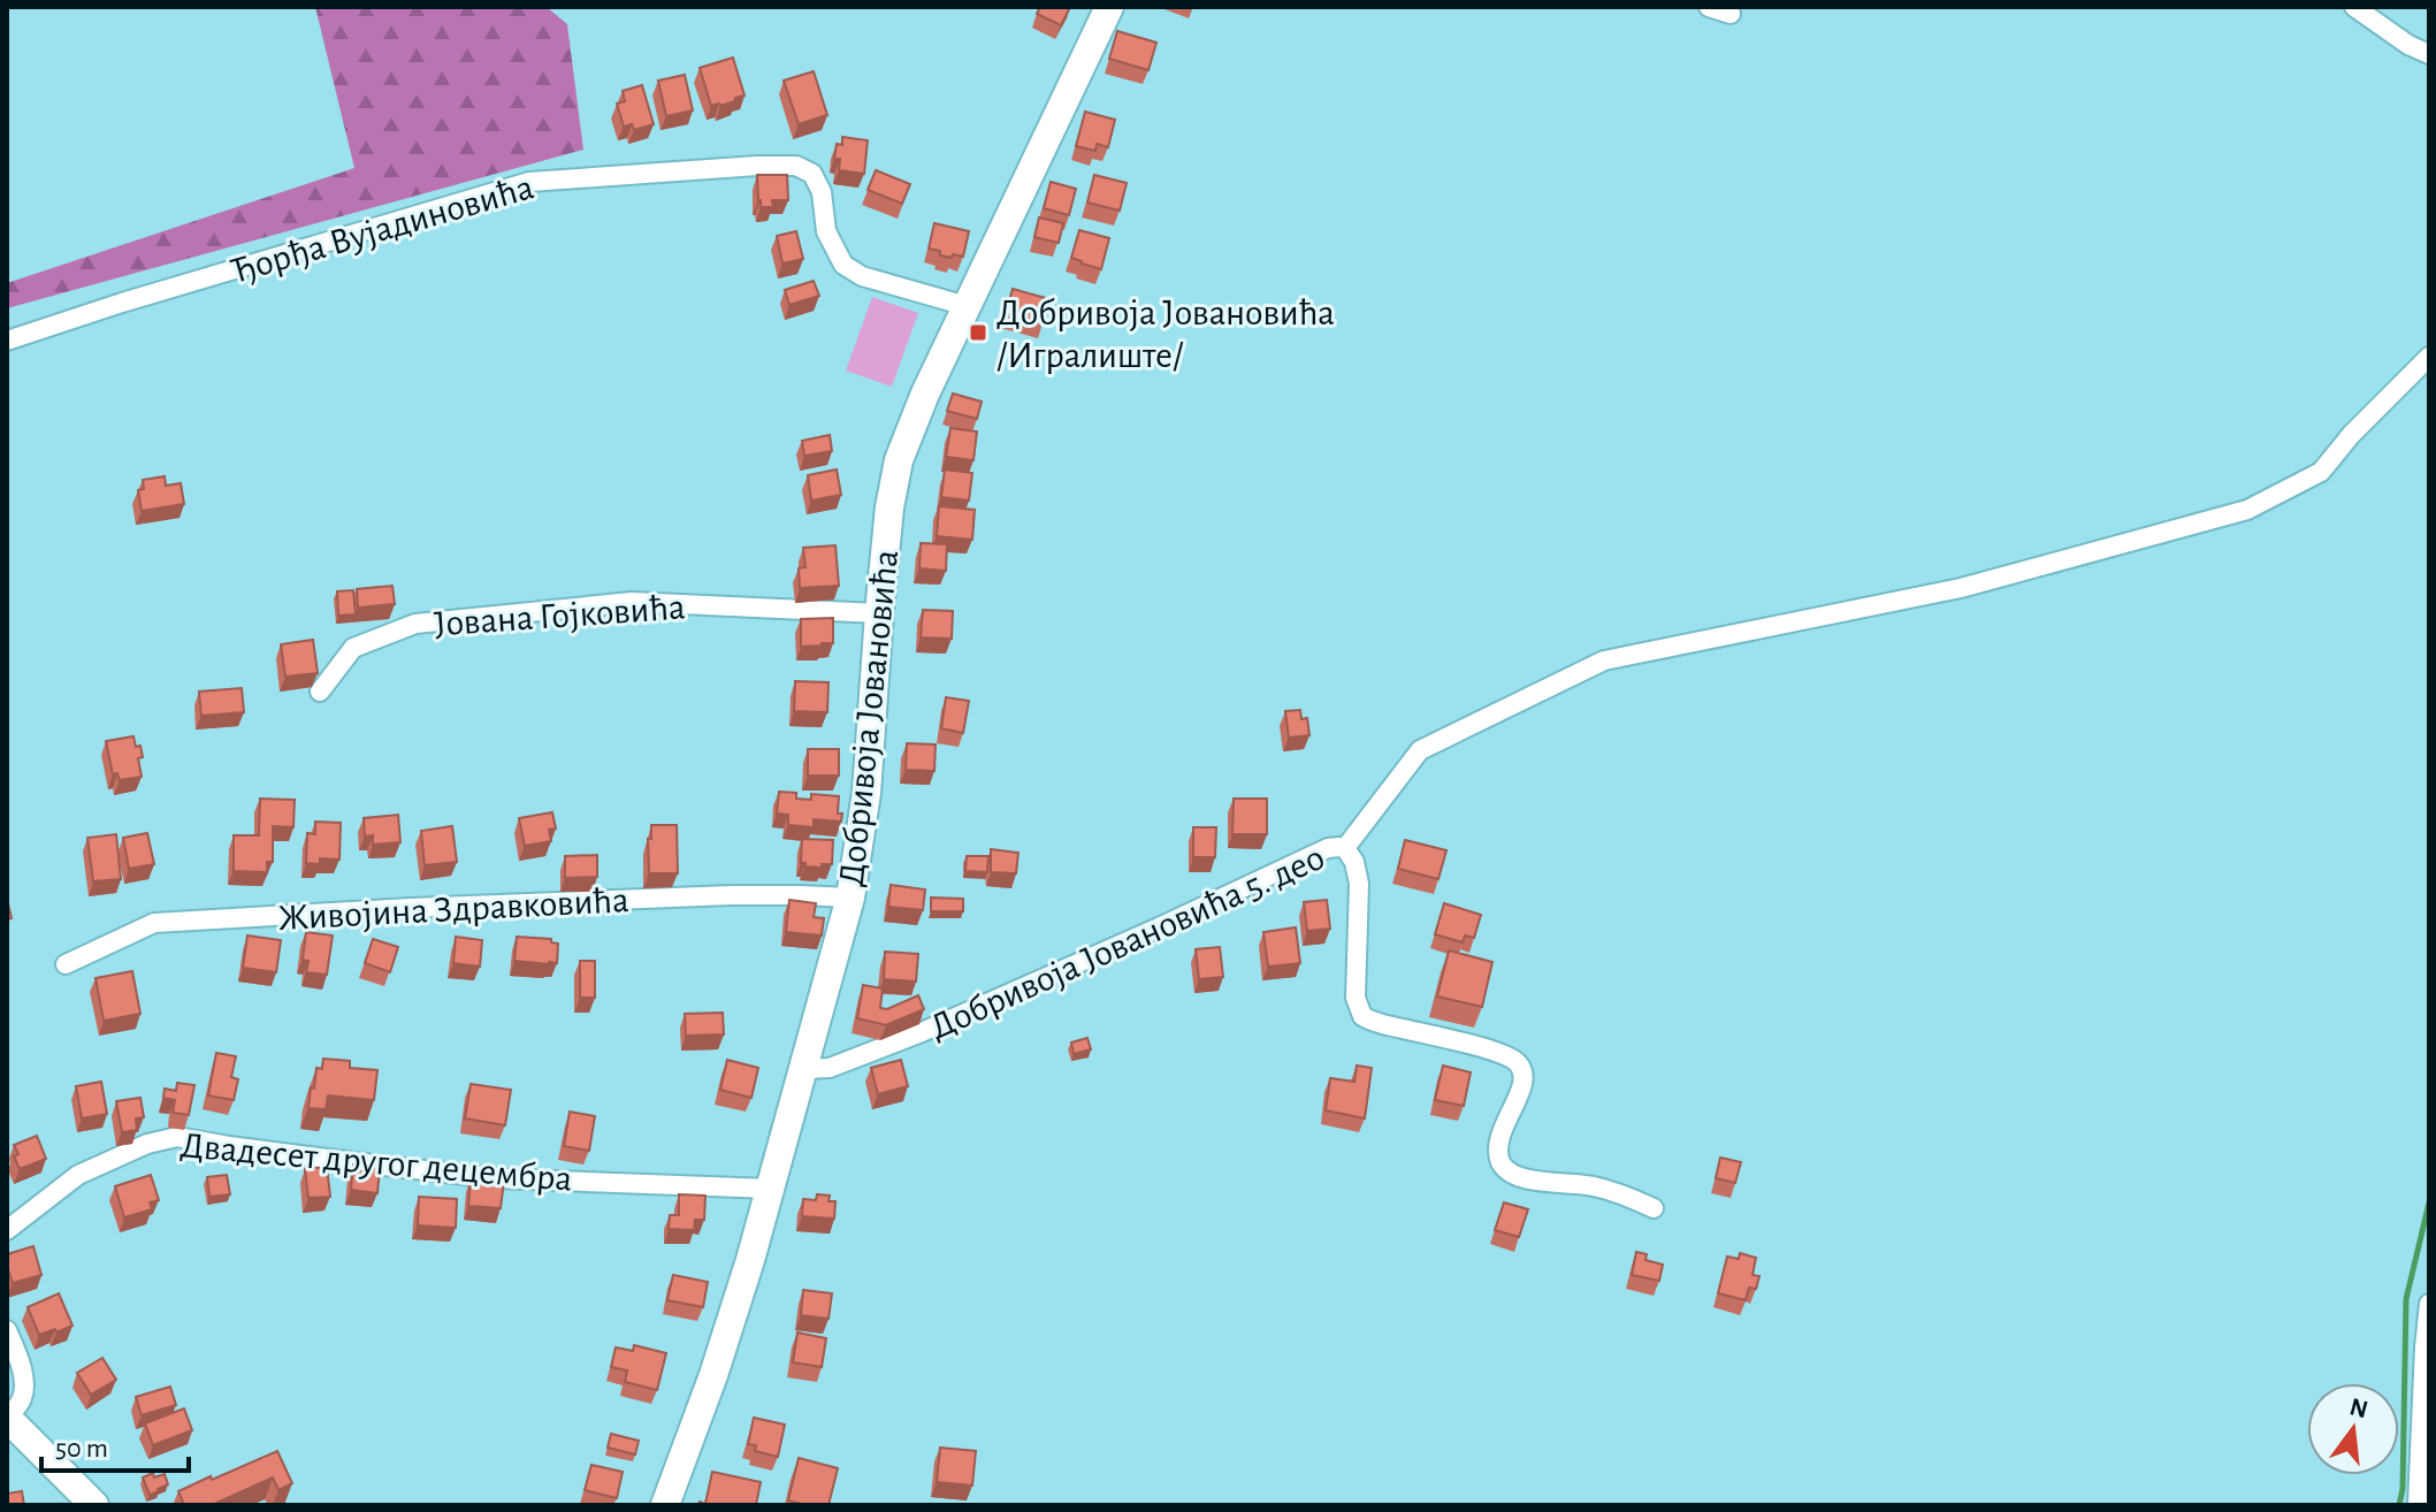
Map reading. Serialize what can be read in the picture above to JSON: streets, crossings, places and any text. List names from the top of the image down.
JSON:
{
  "streets": {
    "street": [
      "Ђорђа Вујадиновића",
      "Јована Гојковића",
      "Добривоја Јовановића",
      "Живојина Здравковића",
      "Добривоја Јовановића 5. део",
      "Двадесет другог децембра"
    ]
  },
  "crossings": [
    ["Ђорђа Вујадиновића", "Добривоја Јовановића"],
    ["Јована Гојковића", "Добривоја Јовановића"],
    ["Добривоја Јовановића", "Живојина Здравковића"],
    ["Добривоја Јовановића", "Добривоја Јовановића 5. део"],
    ["Добривоја Јовановића", "Двадесет другог децембра"]
  ],
  "places": {
    "transit": ["Добривоја Јовановића /Игралиште/"]
  },
  "scale_bar": "50 m",
  "north": "top"
}
